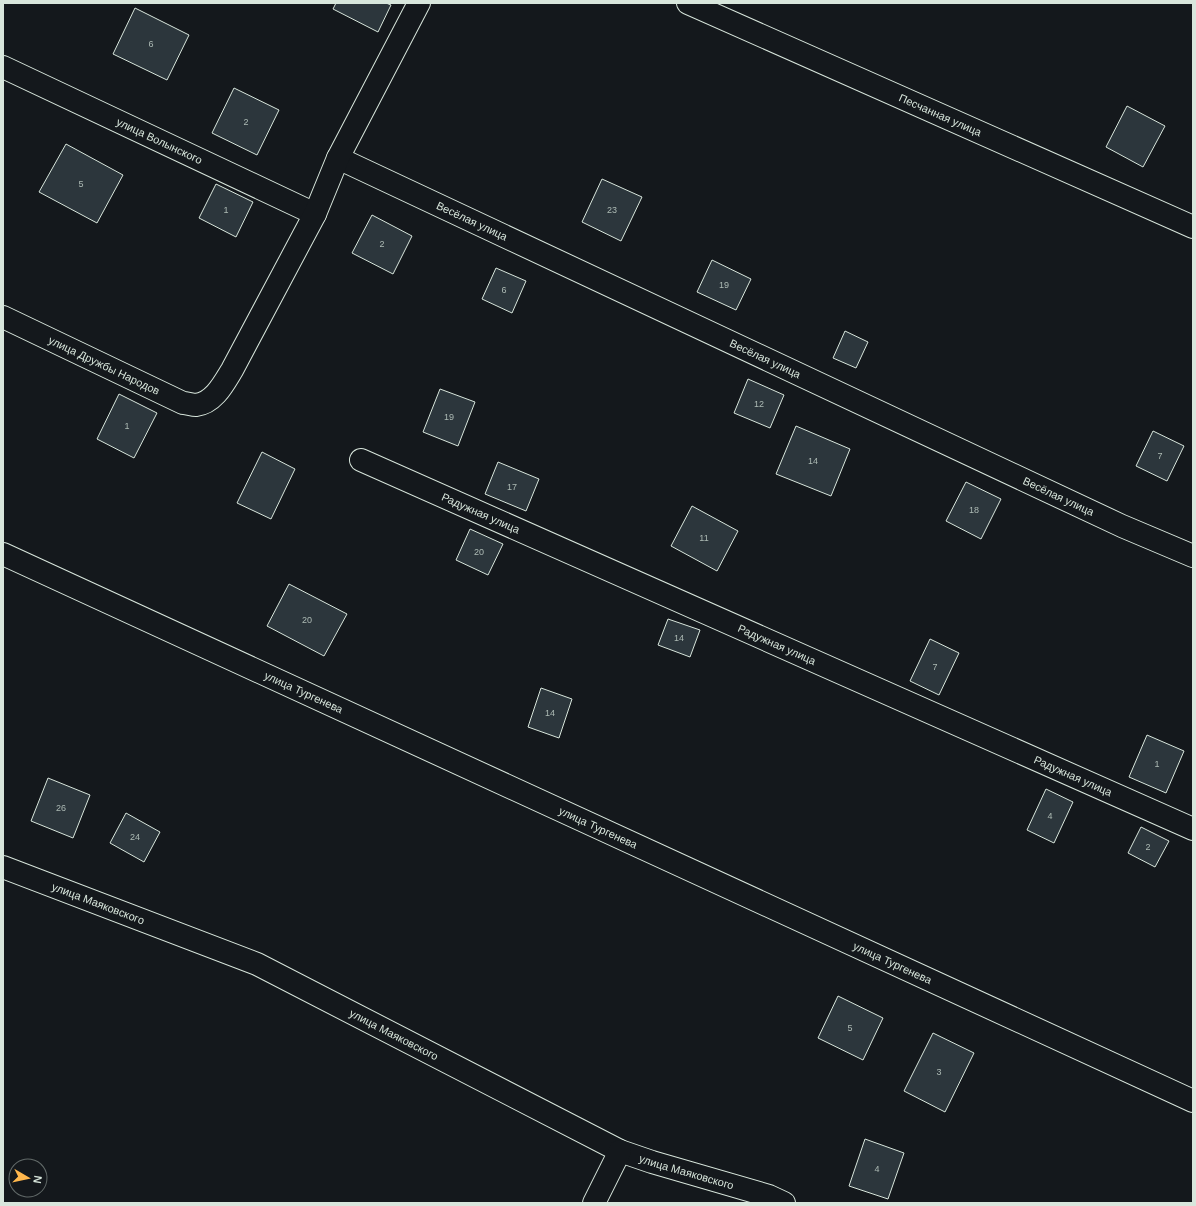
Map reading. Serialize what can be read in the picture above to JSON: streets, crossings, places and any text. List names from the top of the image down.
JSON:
{
  "streets": {
    "street": [
      "Песчанная улица",
      "улица Волынского",
      "Весёлая улица",
      "улица Дружбы Народов",
      "Радужная улица",
      "улица Тургенева",
      "улица Маяковского"
    ]
  },
  "crossings": [
    ["улица Волынского", "улица Дружбы Народов"]
  ],
  "house_numbers": [
    "6",
    "2",
    "5",
    "1",
    "23",
    "2",
    "19",
    "6",
    "12",
    "19",
    "1",
    "7",
    "14",
    "17",
    "18",
    "11",
    "20",
    "20",
    "14",
    "7",
    "14",
    "1",
    "26",
    "4",
    "24",
    "2",
    "5",
    "3",
    "4"
  ],
  "north": "right"
}
